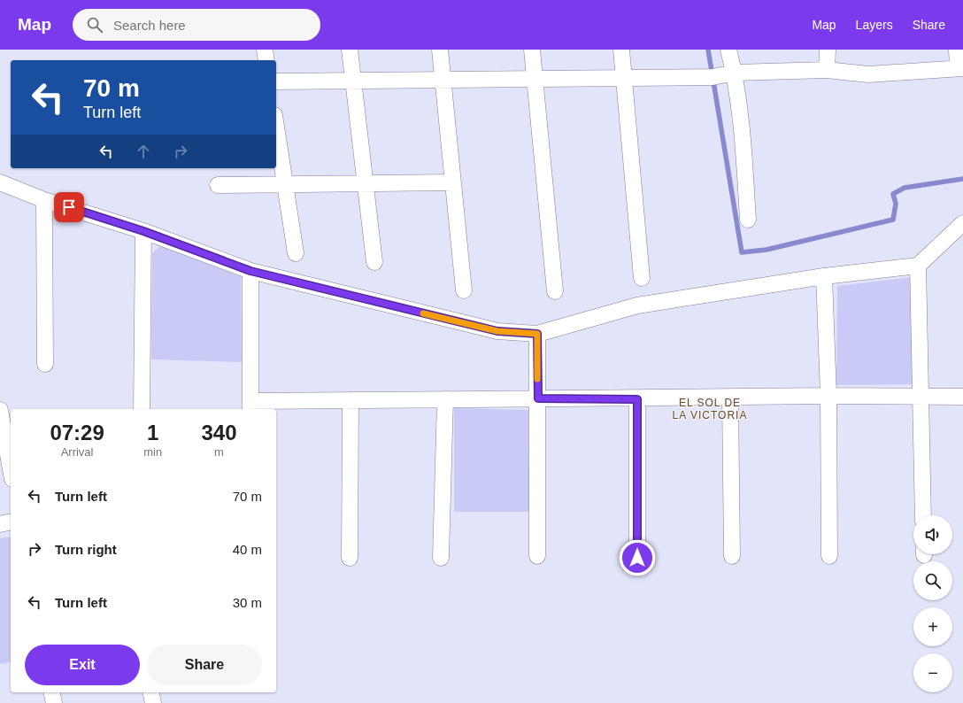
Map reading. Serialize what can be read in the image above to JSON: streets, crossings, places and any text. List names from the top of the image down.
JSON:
{
  "districts": ["EL SOL DE LA VICTORIA"],
  "page": {
    "header": "Map",
    "search": "Search here",
    "nav": ["Map", "Layers", "Share"],
    "turn": ["70 m", "Turn left"],
    "eta": [
      "07:29",
      "Arrival",
      "1",
      "min",
      "340",
      "m"
    ],
    "list": [
      {
        "name": "Turn left",
        "value": "70 m"
      },
      {
        "name": "Turn right",
        "value": "40 m"
      },
      {
        "name": "Turn left",
        "value": "30 m"
      }
    ],
    "map_buttons": ["+", "−"],
    "buttons": ["Exit", "Share"]
  }
}
